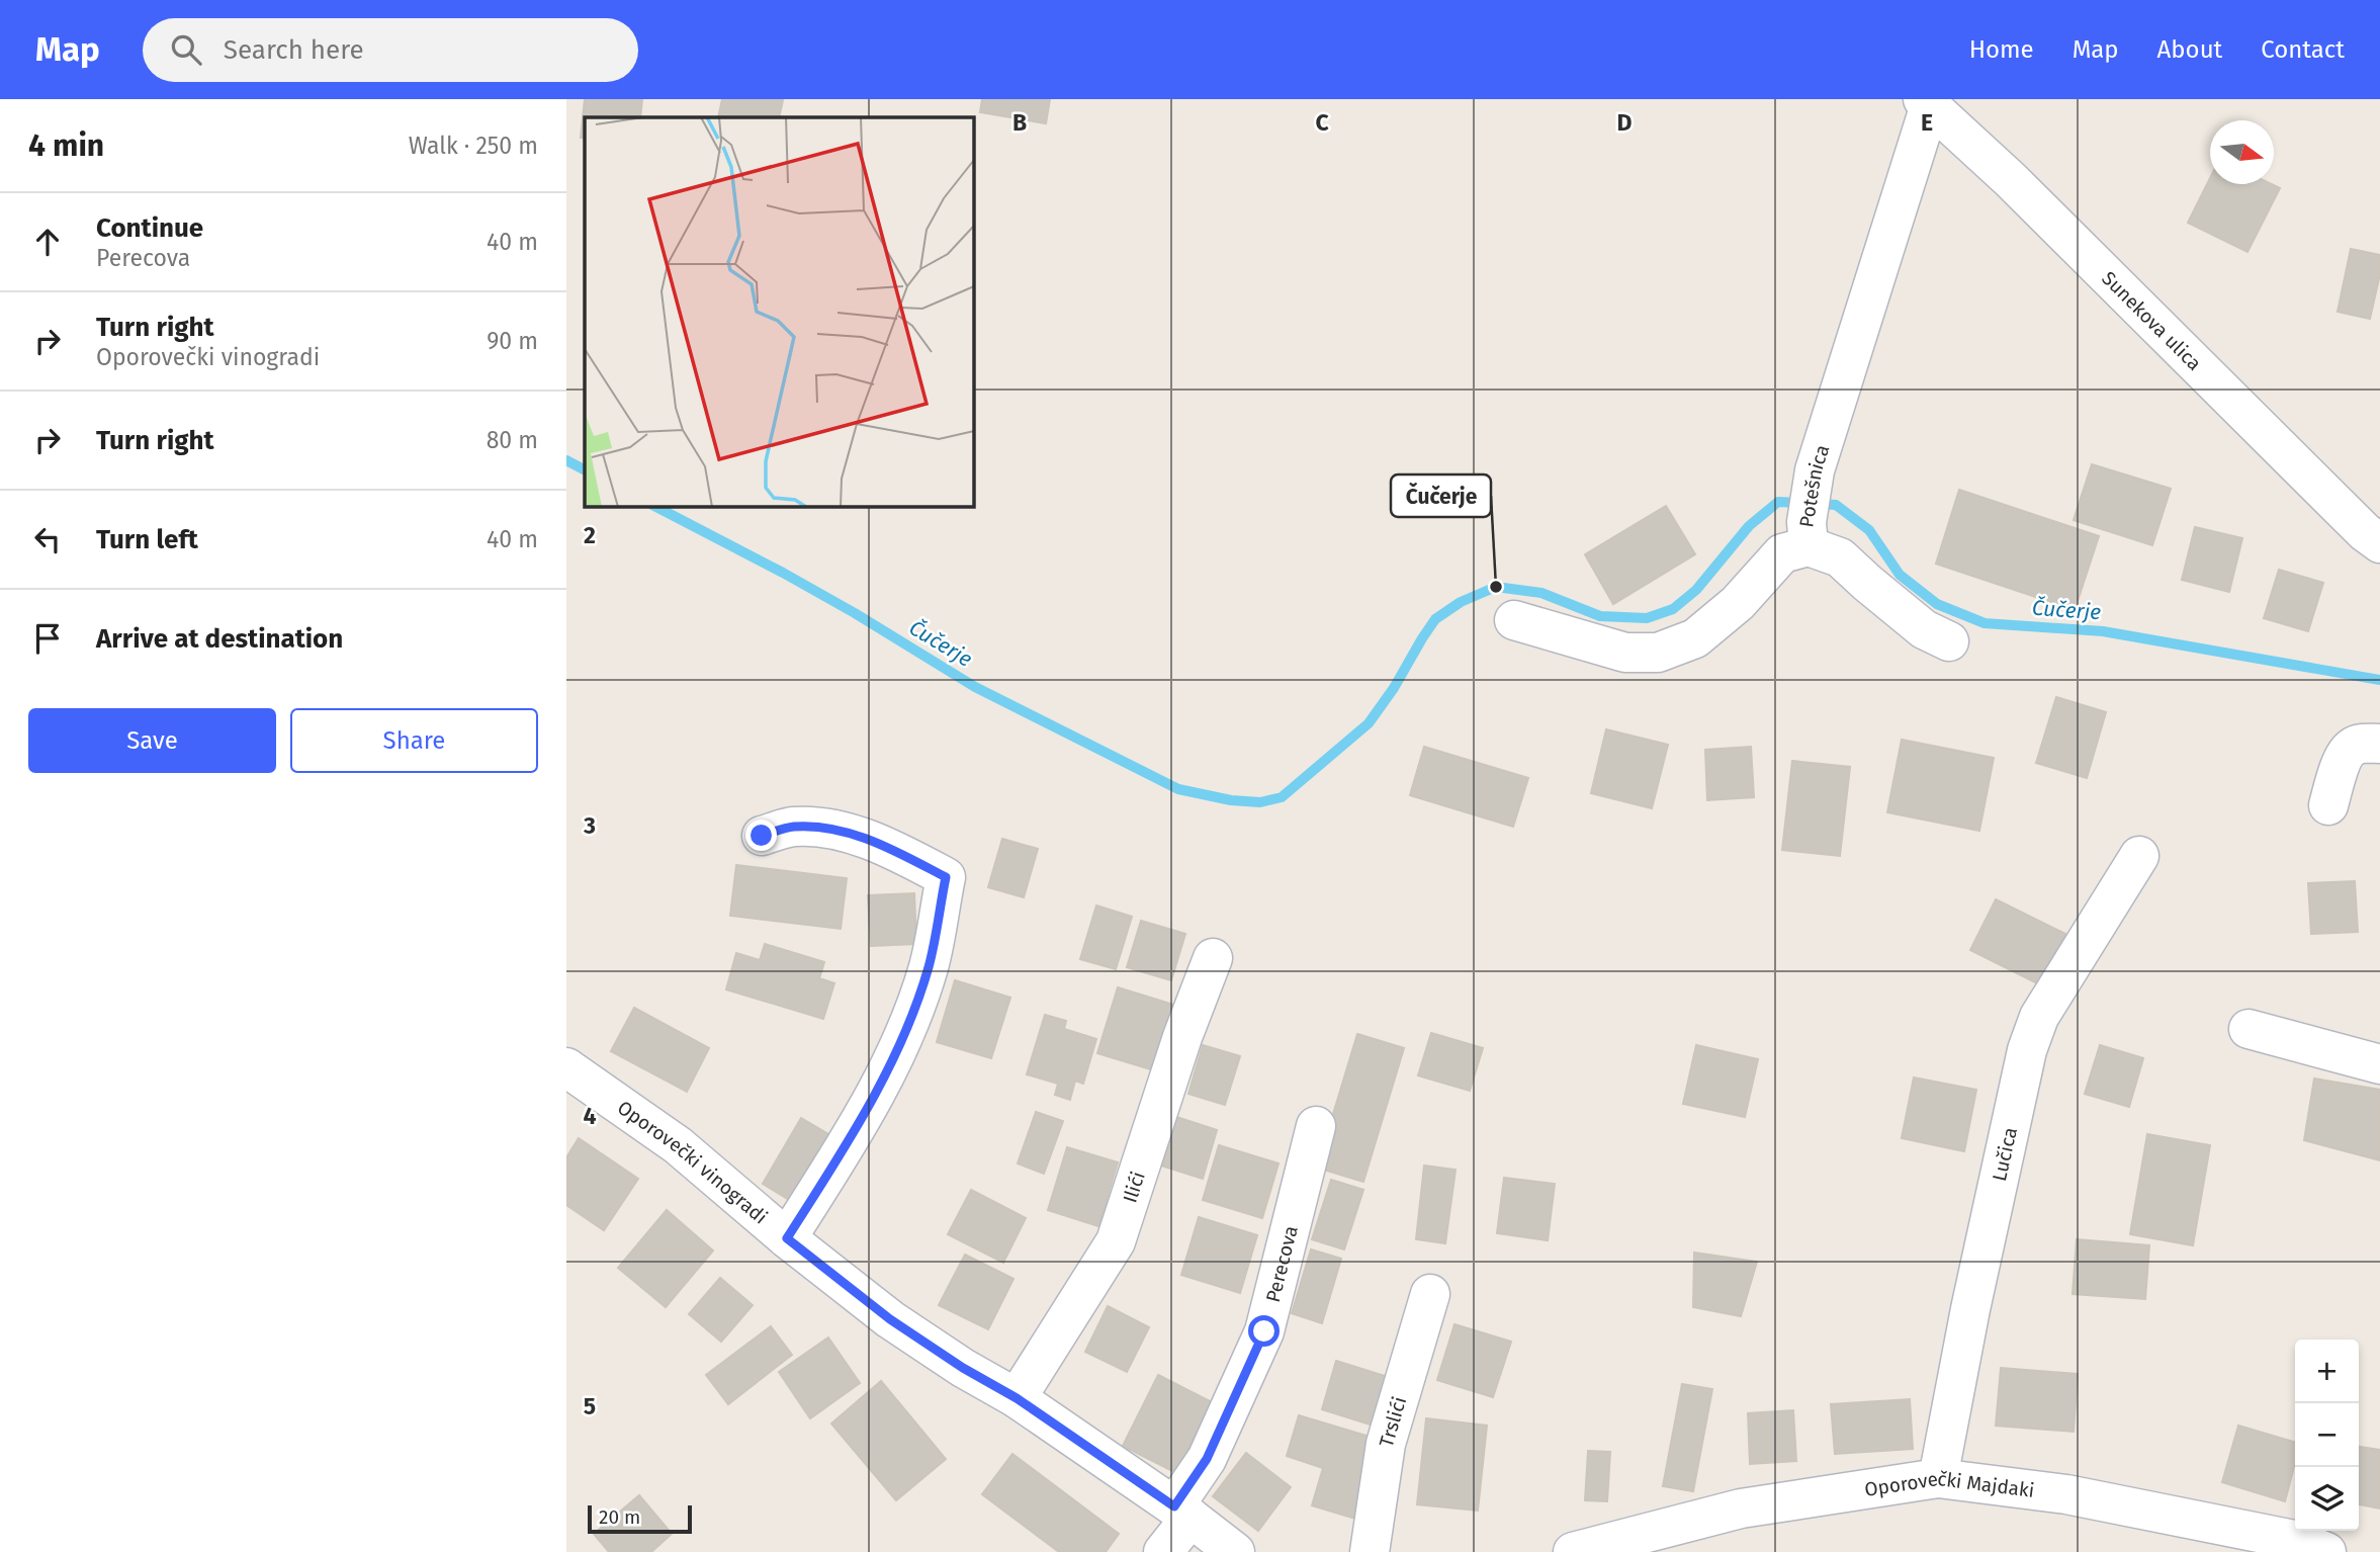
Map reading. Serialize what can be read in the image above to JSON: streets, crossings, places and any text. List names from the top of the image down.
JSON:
{
  "streets": {
    "street": [
      "Sunekova ulica",
      "Potešnica",
      "Lučica",
      "Oporovečki vinogradi",
      "Ilići",
      "Perecova",
      "Trslići",
      "Oporovečki Majdaki"
    ]
  },
  "crossings": [
    ["Sunekova ulica", "Potešnica"],
    ["Lučica", "Oporovečki Majdaki"],
    ["Oporovečki vinogradi", "Ilići"],
    ["Oporovečki vinogradi", "Perecova"]
  ],
  "water": ["Čučerje"],
  "places": ["Čučerje"],
  "scale_bar": "20 m",
  "north": "right",
  "page": {
    "header": "Map",
    "search": "Search here",
    "nav": [
      "Home",
      "Map",
      "About",
      "Contact"
    ],
    "heading": ["4 min", "Walk · 250 m"],
    "list": [
      ["Continue", "Perecova", "40 m"],
      ["Turn right", "Oporovečki vinogradi", "90 m"],
      ["Turn right", "80 m"],
      ["Turn left", "40 m"],
      "Arrive at destination"
    ],
    "buttons": ["Save", "Share"],
    "map_buttons": ["+", "−"],
    "scale": "20 m"
  },
  "grid": {
    "columns": [
      "B",
      "C",
      "D",
      "E"
    ],
    "rows": [
      "2",
      "3",
      "4",
      "5"
    ]
  }
}
